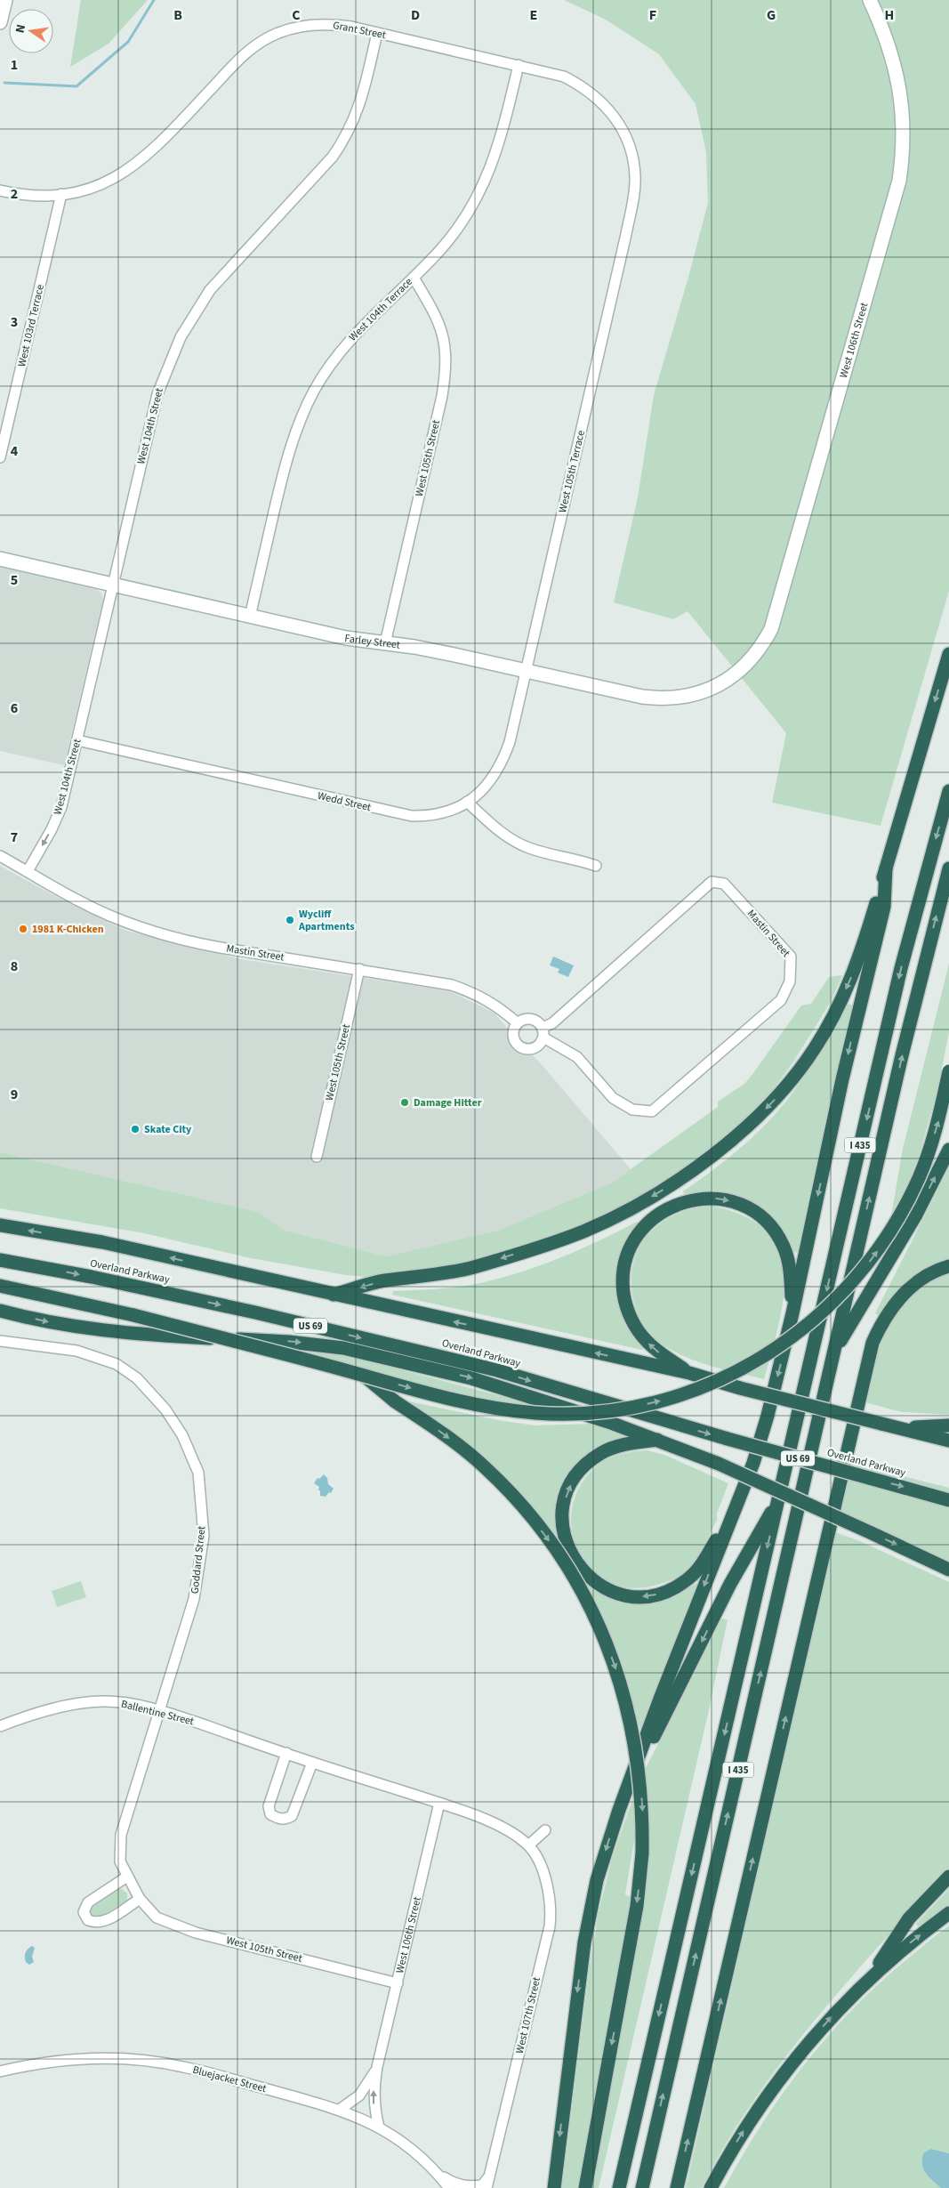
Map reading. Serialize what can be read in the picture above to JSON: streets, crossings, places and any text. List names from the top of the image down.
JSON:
{
  "streets": {
    "highway": ["I 435", "Overland Parkway", "US 69"],
    "street": [
      "Grant Street",
      "West 104th Terrace",
      "West 103rd Terrace",
      "West 106th Street",
      "West 104th Street",
      "West 105th Street",
      "West 105th Terrace",
      "Farley Street",
      "Wedd Street",
      "Mastin Street",
      "Goddard Street",
      "Ballentine Street",
      "West 107th Street",
      "Bluejacket Street"
    ]
  },
  "crossings": [
    ["Grant Street", "West 104th Terrace"],
    ["Grant Street", "West 103rd Terrace"],
    ["Grant Street", "West 104th Street"],
    ["Grant Street", "West 105th Terrace"],
    ["West 104th Terrace", "West 105th Street"],
    ["West 104th Terrace", "Farley Street"],
    ["West 106th Street", "West 105th Street"],
    ["West 106th Street", "Farley Street"],
    ["West 106th Street", "Ballentine Street"],
    ["West 106th Street", "Bluejacket Street"],
    ["West 104th Street", "Farley Street"],
    ["West 104th Street", "Wedd Street"],
    ["West 104th Street", "Mastin Street"],
    ["West 105th Street", "Farley Street"],
    ["West 105th Street", "Mastin Street"],
    ["West 105th Street", "Goddard Street"],
    ["West 105th Street", "Ballentine Street"],
    ["West 105th Terrace", "Farley Street"],
    ["West 105th Terrace", "Wedd Street"],
    ["Ballentine Street", "West 107th Street"],
    ["West 107th Street", "Bluejacket Street"]
  ],
  "places": [
    "Wycliff Apartments",
    "1981 K-Chicken",
    "Damage Hitter",
    "Skate City"
  ],
  "north": "left",
  "grid": {
    "columns": [
      "B",
      "C",
      "D",
      "E",
      "F",
      "G",
      "H"
    ],
    "rows": [
      "1",
      "2",
      "3",
      "4",
      "5",
      "6",
      "7",
      "8",
      "9"
    ]
  }
}
